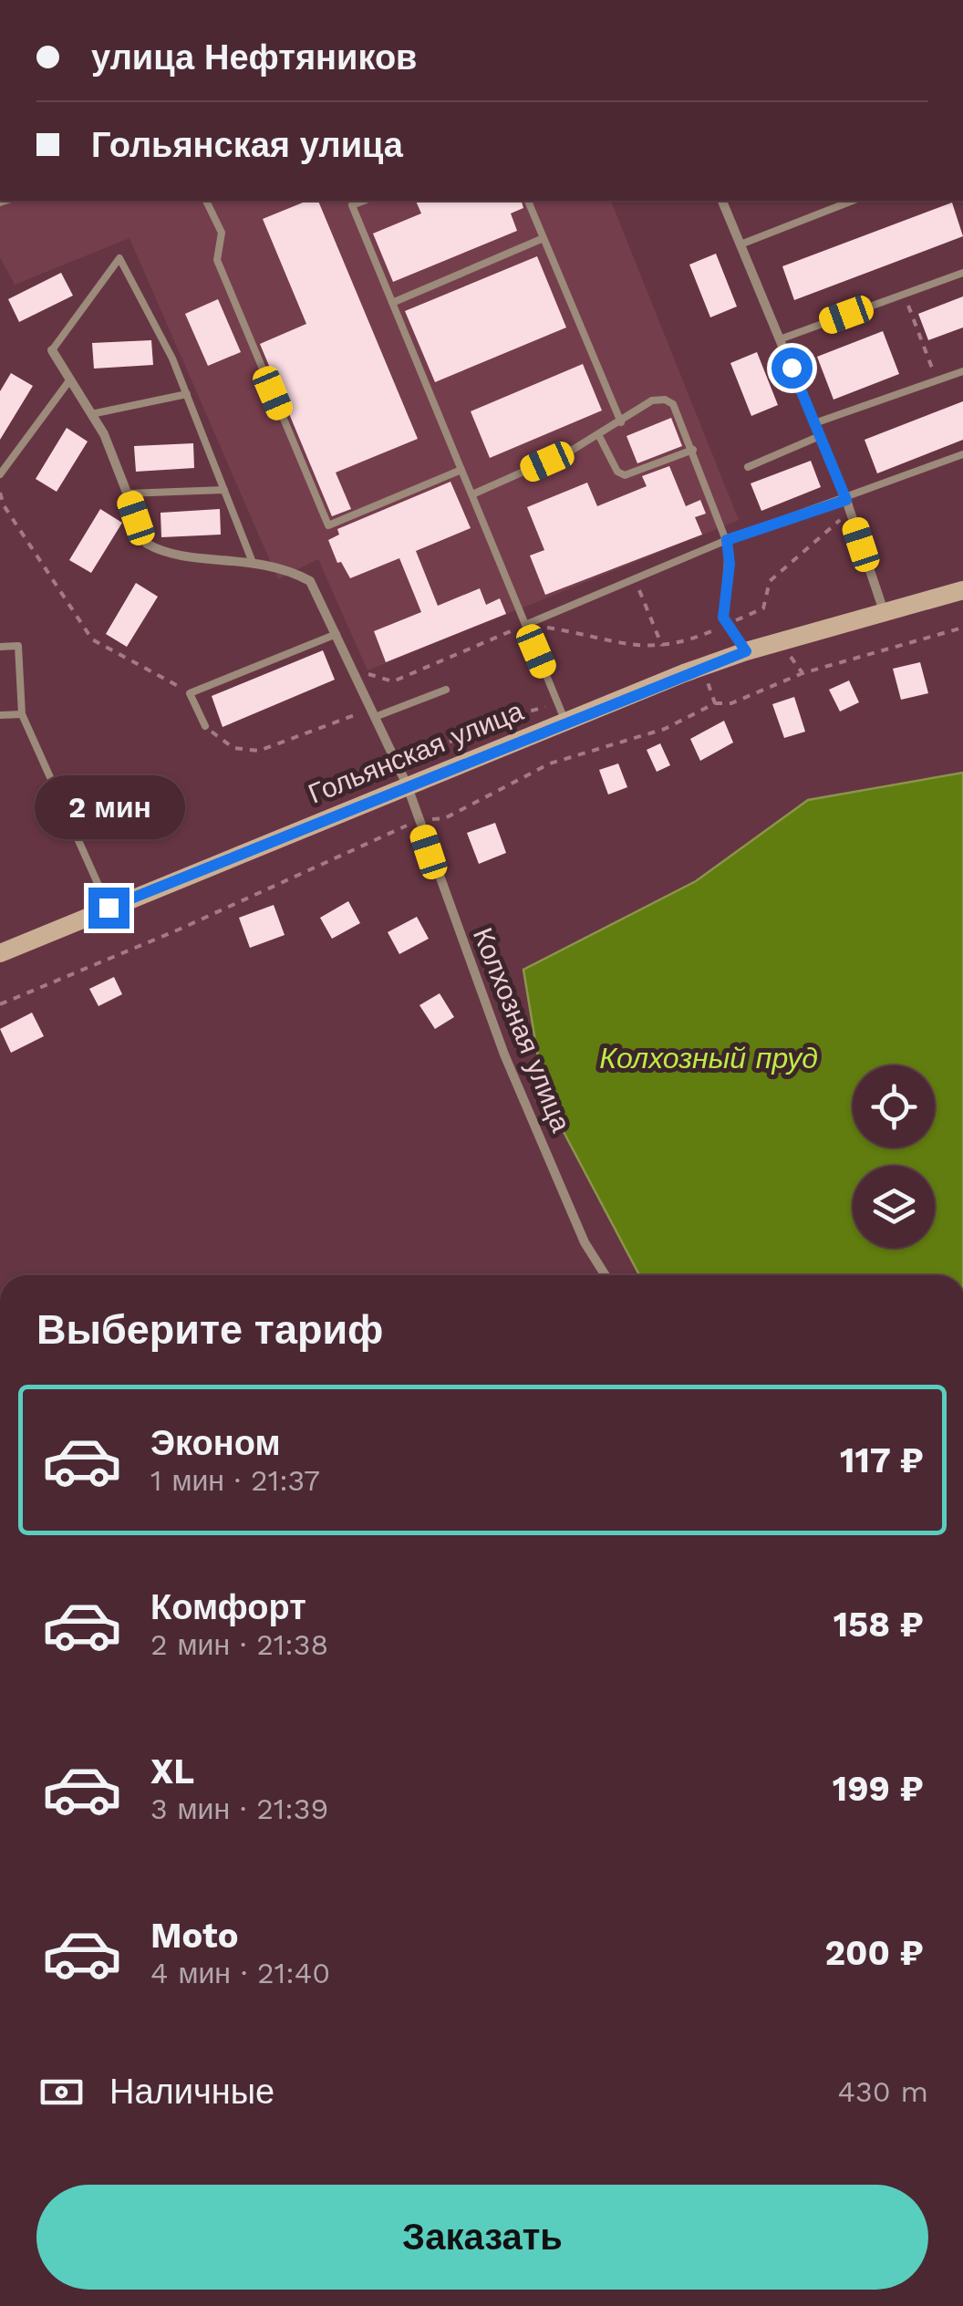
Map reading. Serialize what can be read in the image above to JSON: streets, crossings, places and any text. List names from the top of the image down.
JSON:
{
  "streets": {
    "main road": ["Гольянская улица"],
    "street": ["Колхозная улица"]
  },
  "crossings": [
    ["Гольянская улица", "Колхозная улица"]
  ],
  "water": ["Колхозный пруд"],
  "page": {
    "banner": ["улица Нефтяников", "Гольянская улица"],
    "bubble": "2 мин",
    "heading": "Выберите тариф",
    "list": [
      {
        "name": "Эконом",
        "note": "1 мин · 21:37",
        "value": "117 ₽"
      },
      {
        "name": "Комфорт",
        "note": "2 мин · 21:38",
        "value": "158 ₽"
      },
      {
        "name": "XL",
        "note": "3 мин · 21:39",
        "value": "199 ₽"
      },
      {
        "name": "Moto",
        "note": "4 мин · 21:40",
        "value": "200 ₽"
      }
    ],
    "pay": ["Наличные", "430 m"],
    "buttons": "Заказать"
  }
}
